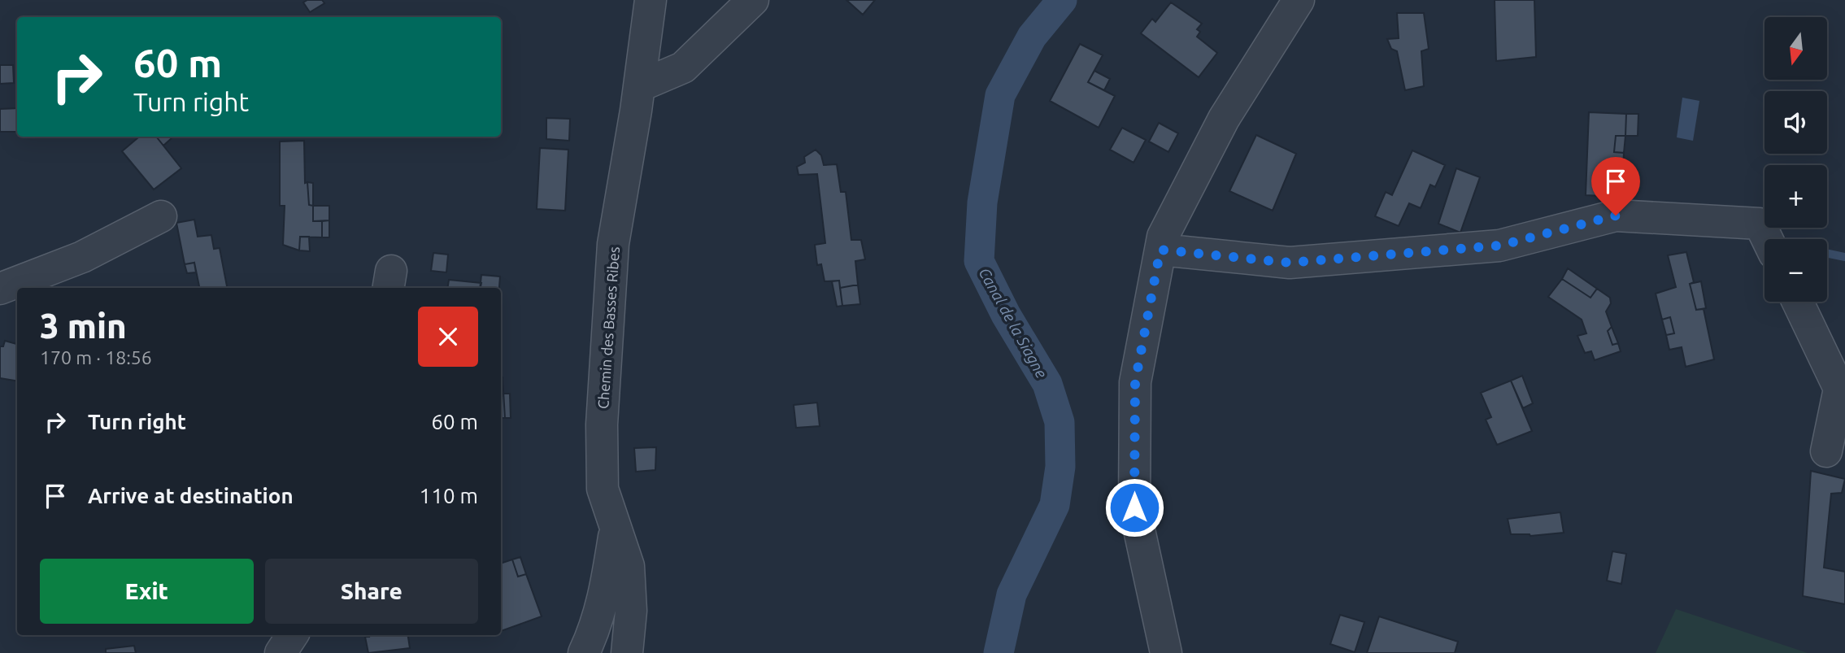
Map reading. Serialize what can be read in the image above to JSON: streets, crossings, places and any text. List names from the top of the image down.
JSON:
{
  "streets": {
    "street": ["Chemin des Basses Ribes"]
  },
  "water": ["Canal de la Siagne"],
  "north": "bottom",
  "page": {
    "map_buttons": ["+", "−"],
    "turn": ["60 m", "Turn right"],
    "heading": ["3 min", "170 m · 18:56"],
    "list": [
      {
        "name": "Turn right",
        "value": "60 m"
      },
      {
        "name": "Arrive at destination",
        "value": "110 m"
      }
    ],
    "buttons": ["Exit", "Share"]
  }
}
